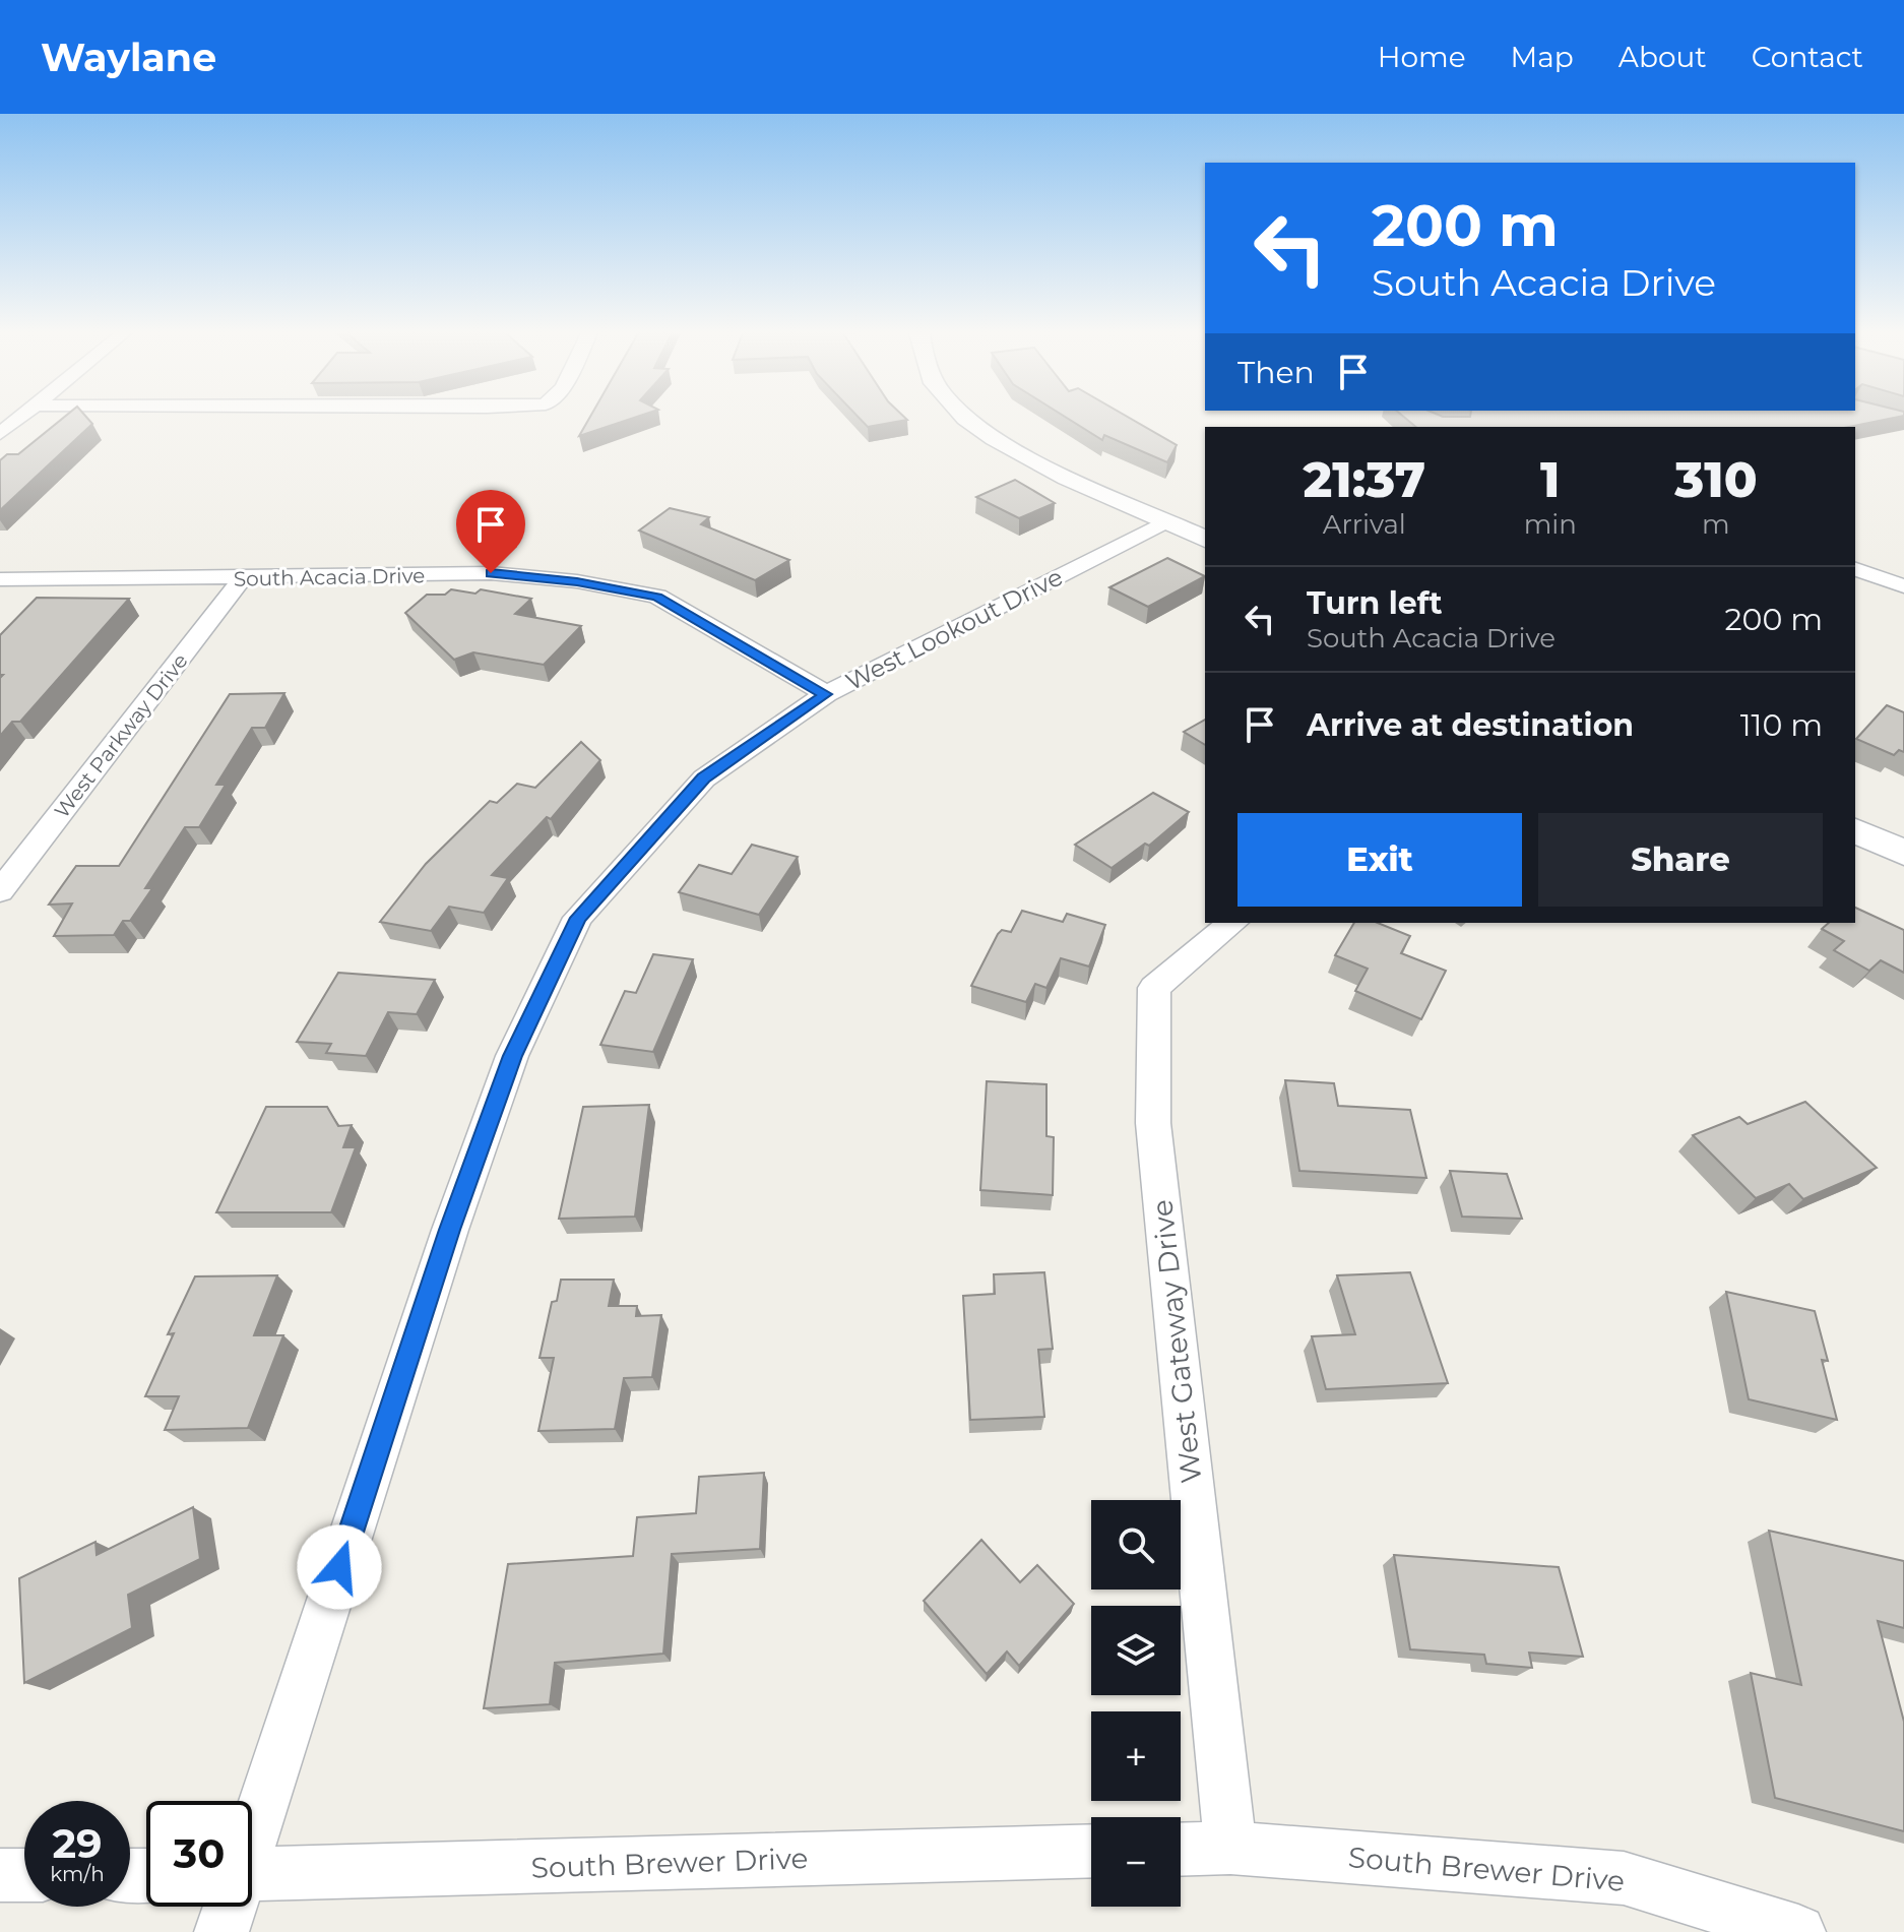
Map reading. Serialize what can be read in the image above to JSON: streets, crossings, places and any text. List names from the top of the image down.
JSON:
{
  "streets": {
    "street": [
      "South Acacia Drive",
      "West Lookout Drive",
      "West Parkway Drive",
      "West Gateway Drive",
      "South Brewer Drive"
    ]
  },
  "crossings": [
    ["South Acacia Drive", "West Lookout Drive"],
    ["South Acacia Drive", "West Parkway Drive"],
    ["West Gateway Drive", "South Brewer Drive"]
  ],
  "page": {
    "header": "Waylane",
    "nav": [
      "Home",
      "Map",
      "About",
      "Contact"
    ],
    "turn": ["200 m", "South Acacia Drive"],
    "then": "Then",
    "eta": [
      "21:37",
      "Arrival",
      "1",
      "min",
      "310",
      "m"
    ],
    "list": [
      {
        "name": "Turn left",
        "note": "South Acacia Drive",
        "value": "200 m"
      },
      {
        "name": "Arrive at destination",
        "value": "110 m"
      }
    ],
    "buttons": ["Exit", "Share"],
    "map_buttons": ["+", "−"],
    "speed": "29 km/h",
    "limit": "30"
  }
}
